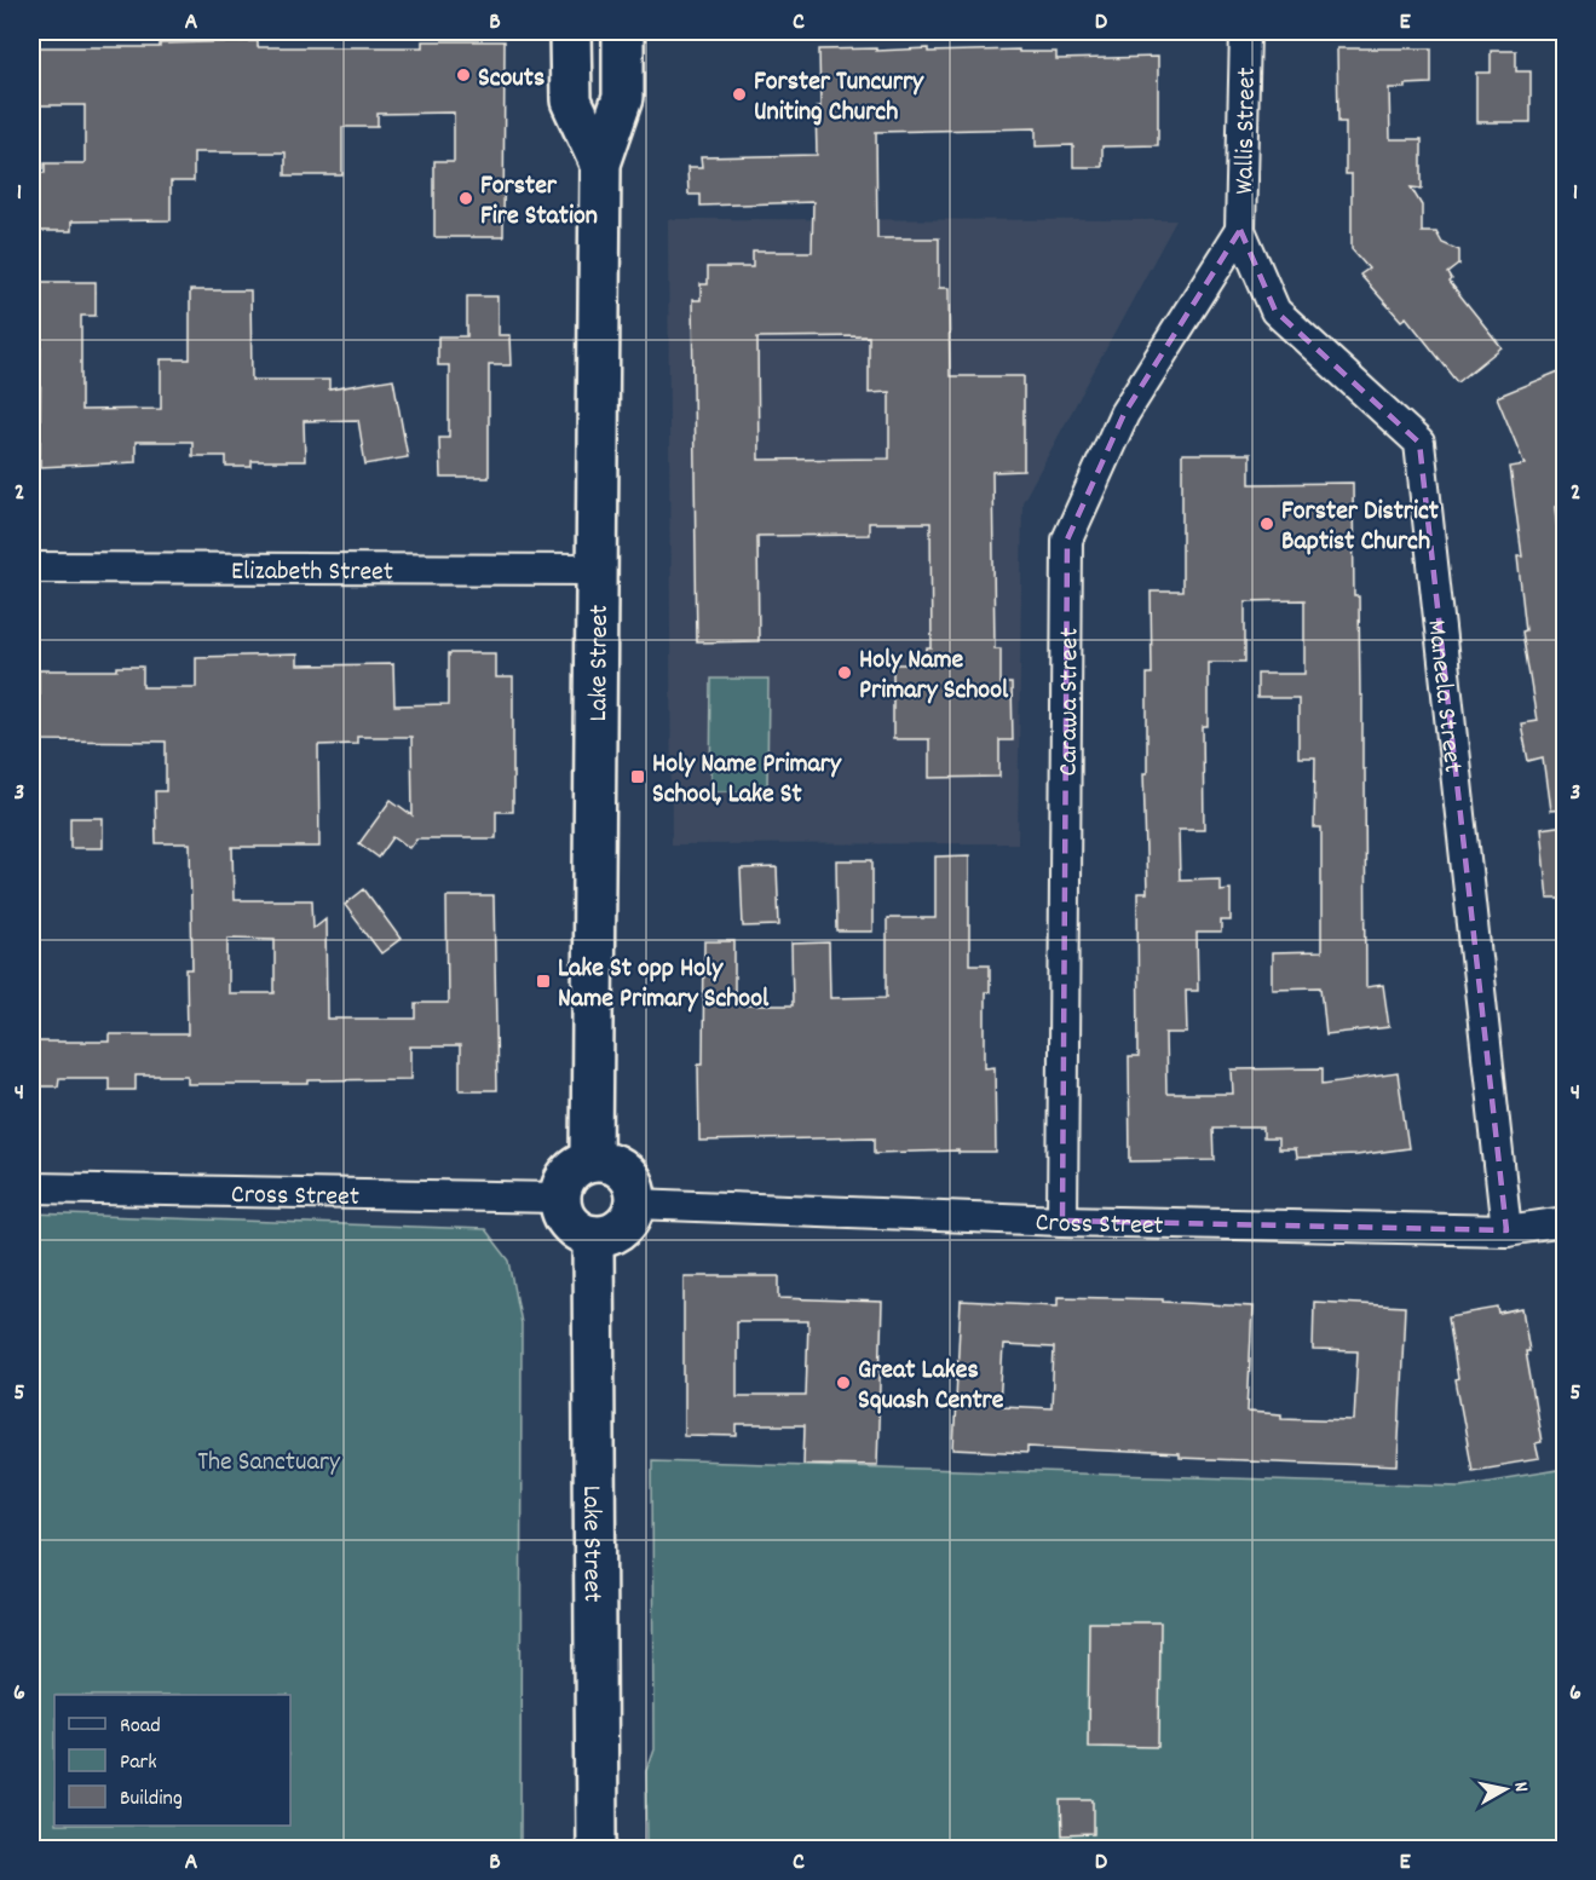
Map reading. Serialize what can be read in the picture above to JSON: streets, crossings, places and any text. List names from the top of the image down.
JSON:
{
  "streets": {
    "street": [
      "Wallis Street",
      "Elizabeth Street",
      "Lake Street",
      "Maneela Street",
      "Carawa Street",
      "Cross Street"
    ]
  },
  "crossings": [
    ["Wallis Street", "Maneela Street"],
    ["Wallis Street", "Carawa Street"],
    ["Elizabeth Street", "Lake Street"],
    ["Lake Street", "Cross Street"],
    ["Maneela Street", "Carawa Street"],
    ["Maneela Street", "Cross Street"],
    ["Carawa Street", "Cross Street"]
  ],
  "parks": ["The Sanctuary"],
  "places": {
    "other": [
      "Scouts",
      "Forster Tuncurry Uniting Church",
      "Forster Fire Station",
      "Forster District Baptist Church",
      "Holy Name Primary School",
      "Great Lakes Squash Centre"
    ],
    "transit": ["Holy Name Primary School, Lake St", "Lake St opp Holy Name Primary School"]
  },
  "legend": ["Road", "Park", "Building"],
  "north": "right",
  "grid": {
    "columns": [
      "A",
      "B",
      "C",
      "D",
      "E"
    ],
    "rows": [
      "1",
      "2",
      "3",
      "4",
      "5",
      "6"
    ]
  }
}
